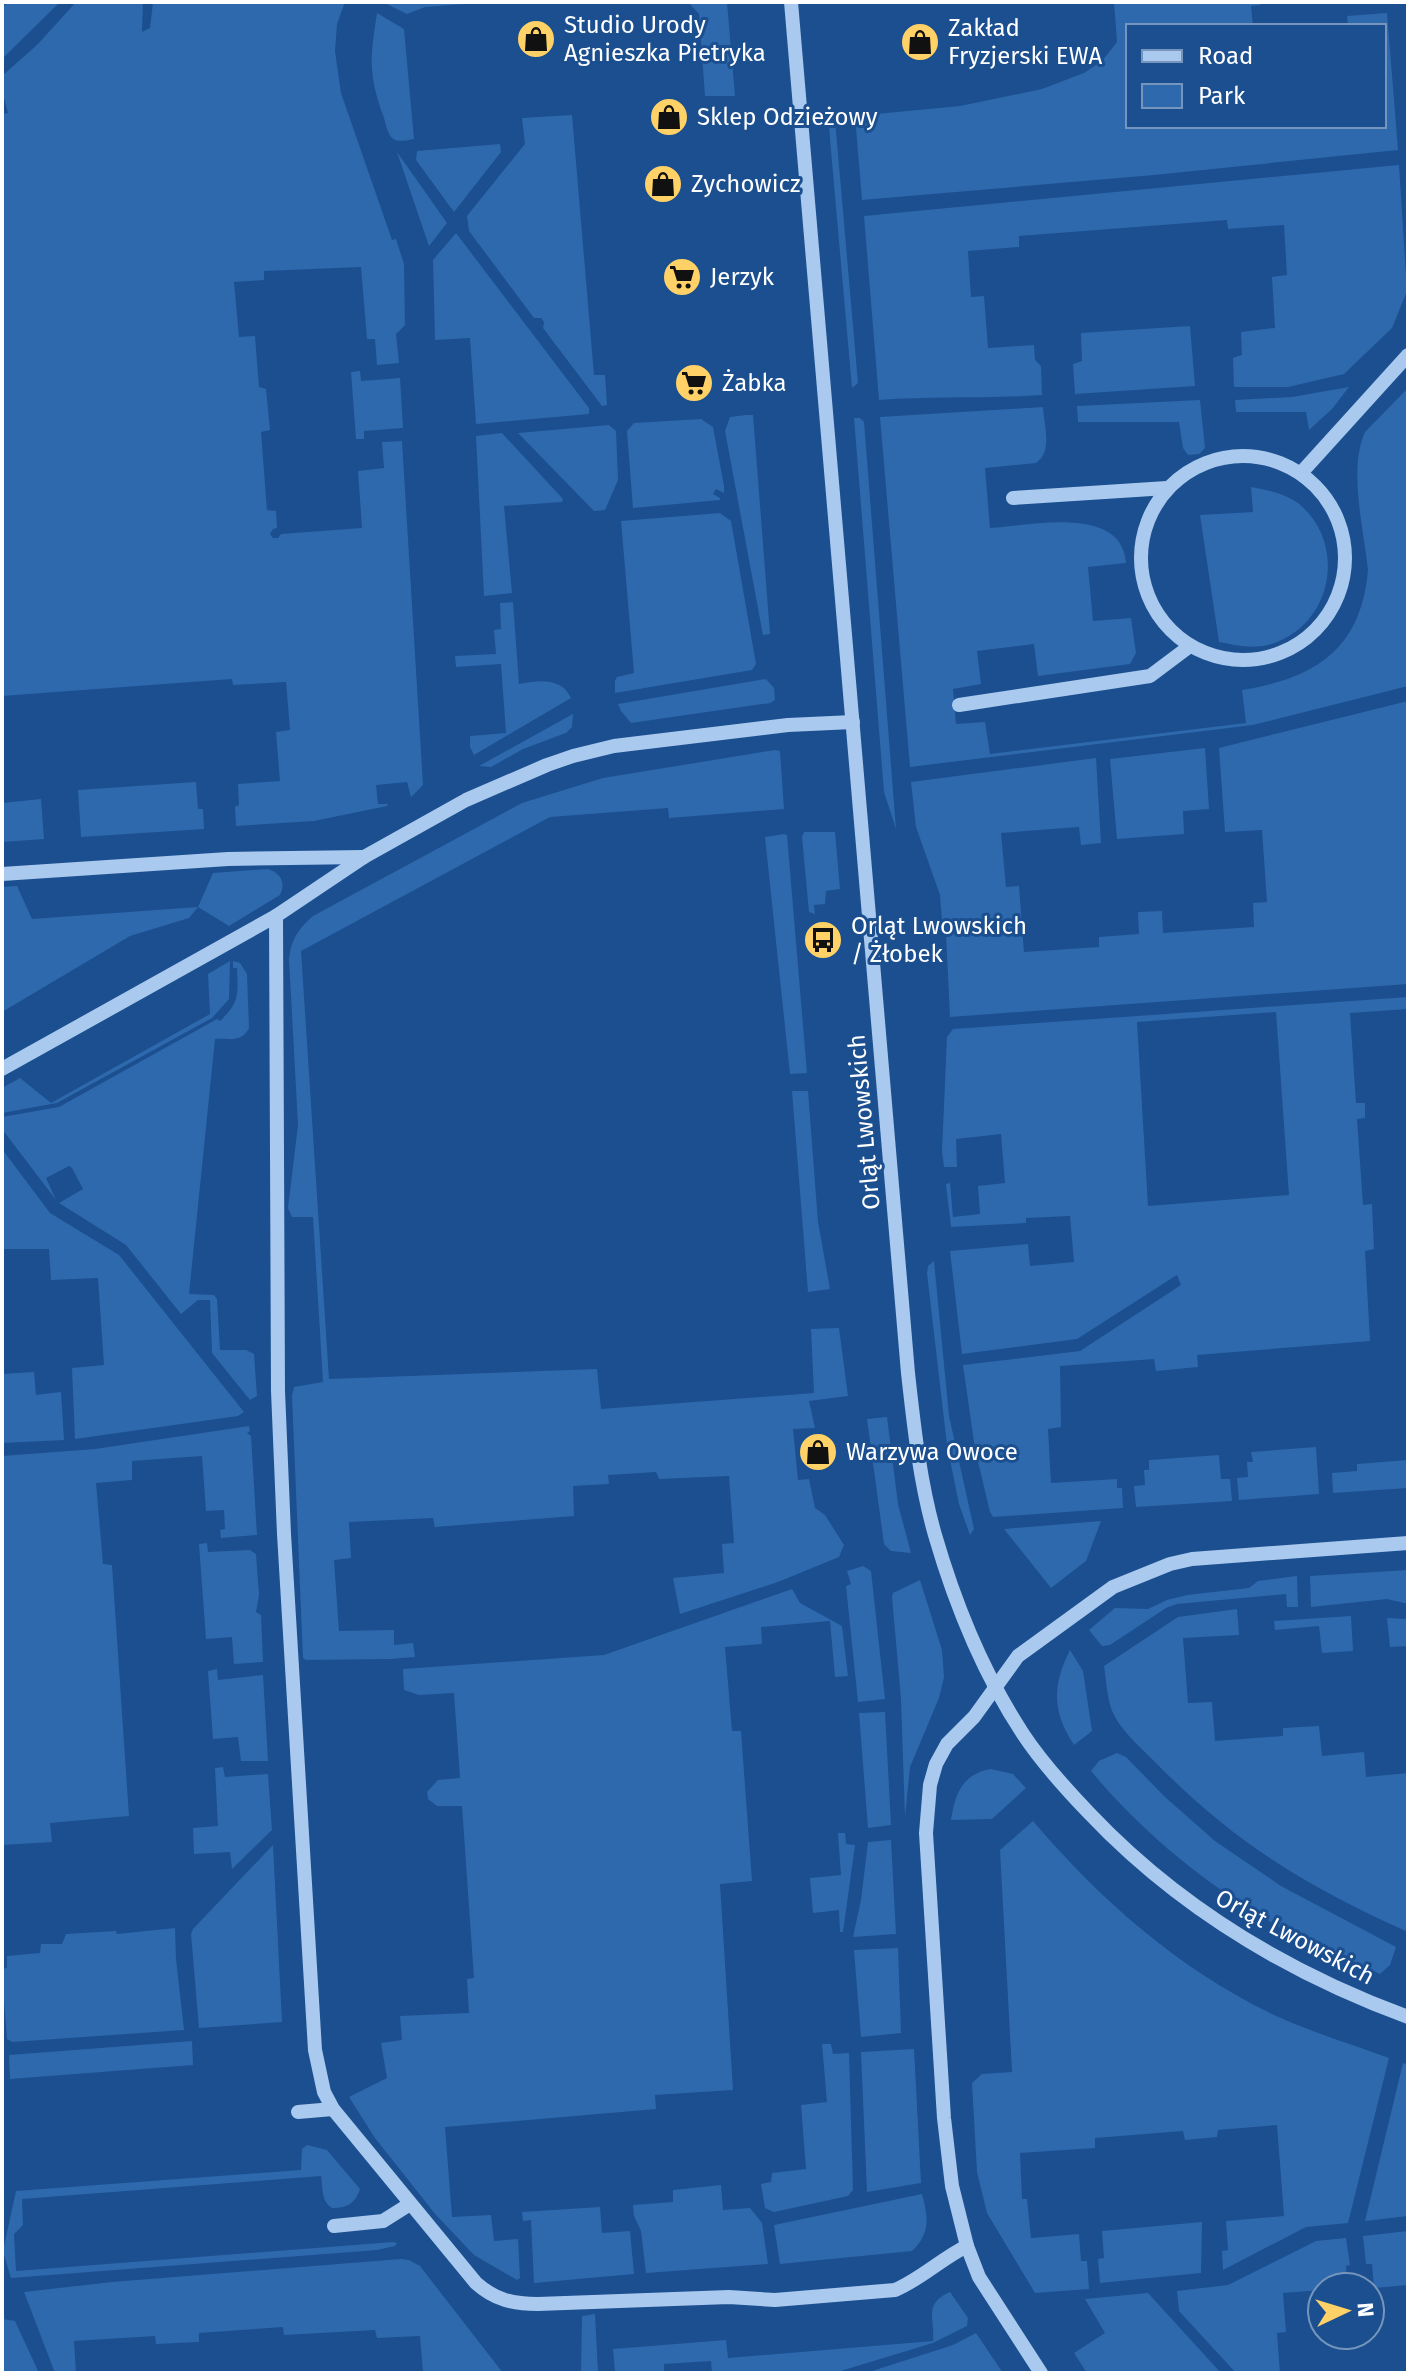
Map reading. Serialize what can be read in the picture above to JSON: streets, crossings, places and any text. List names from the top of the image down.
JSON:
{
  "streets": {
    "street": ["Orląt Lwowskich"]
  },
  "places": {
    "shop": [
      "Studio Urody Agnieszka Pietryka",
      "Zakład Fryzjerski EWA",
      "Sklep Odzieżowy",
      "Zychowicz",
      "Warzywa Owoce"
    ],
    "supermarket": ["Jerzyk", "Żabka"],
    "bus stop": ["Orląt Lwowskich / Żłobek"]
  },
  "legend": ["Road", "Park"],
  "north": "right"
}
